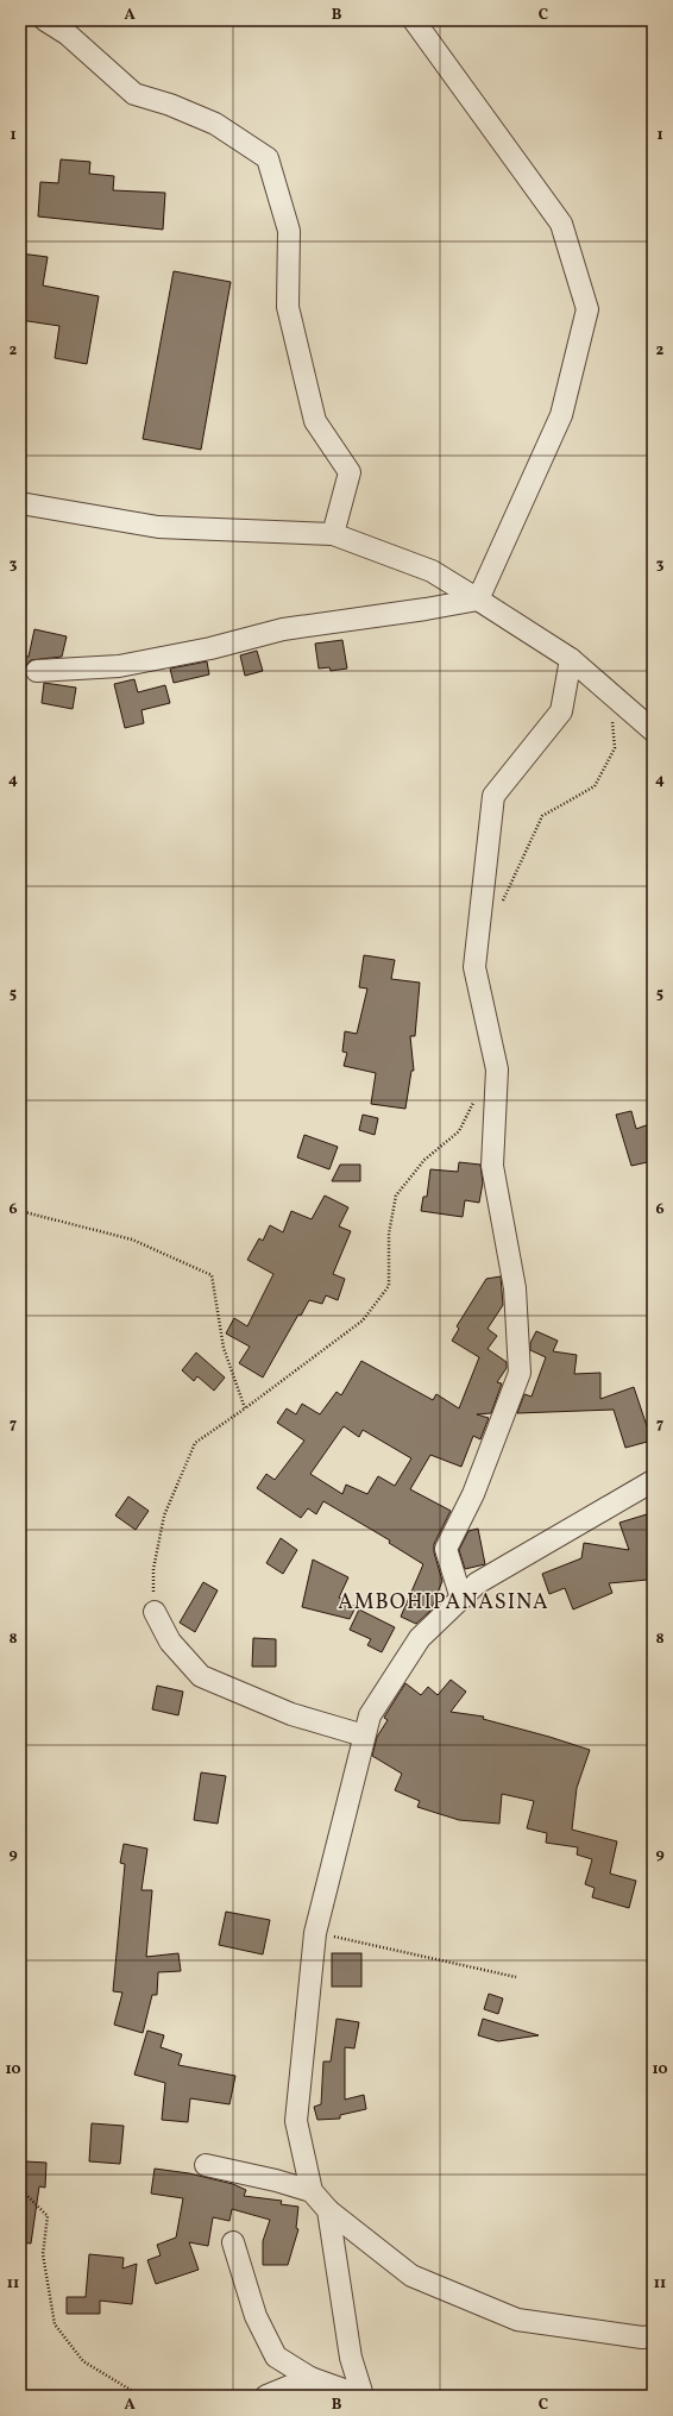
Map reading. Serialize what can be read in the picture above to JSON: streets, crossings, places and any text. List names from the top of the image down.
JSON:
{
  "districts": ["AMBOHIPANASINA"],
  "grid": {
    "columns": ["A", "B", "C"],
    "rows": [
      "1",
      "2",
      "3",
      "4",
      "5",
      "6",
      "7",
      "8",
      "9",
      "10",
      "11"
    ]
  }
}
